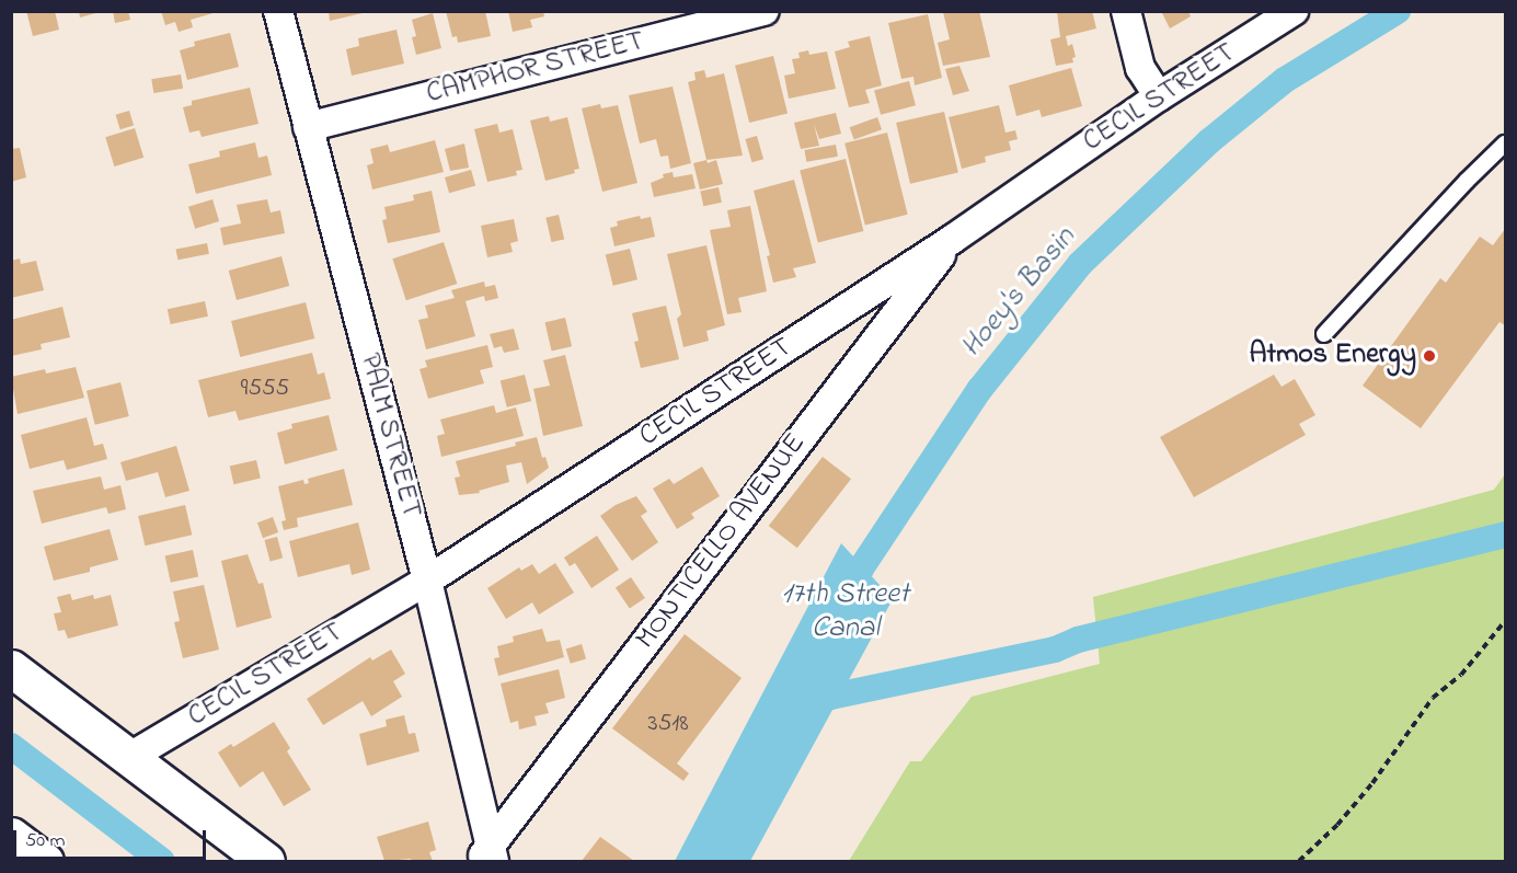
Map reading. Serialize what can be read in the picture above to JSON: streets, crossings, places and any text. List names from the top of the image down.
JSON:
{
  "streets": {
    "street": [
      "CAMPHOR STREET",
      "CECIL STREET",
      "PALM STREET",
      "MONTICELLO AVENUE"
    ]
  },
  "crossings": [
    ["CAMPHOR STREET", "PALM STREET"],
    ["CECIL STREET", "PALM STREET"],
    ["CECIL STREET", "MONTICELLO AVENUE"],
    ["PALM STREET", "MONTICELLO AVENUE"]
  ],
  "water": ["Hoey's Basin", "17th Street Canal"],
  "places": ["Atmos Energy"],
  "house_numbers": ["9555", "3518"],
  "scale_bar": "50 m"
}
